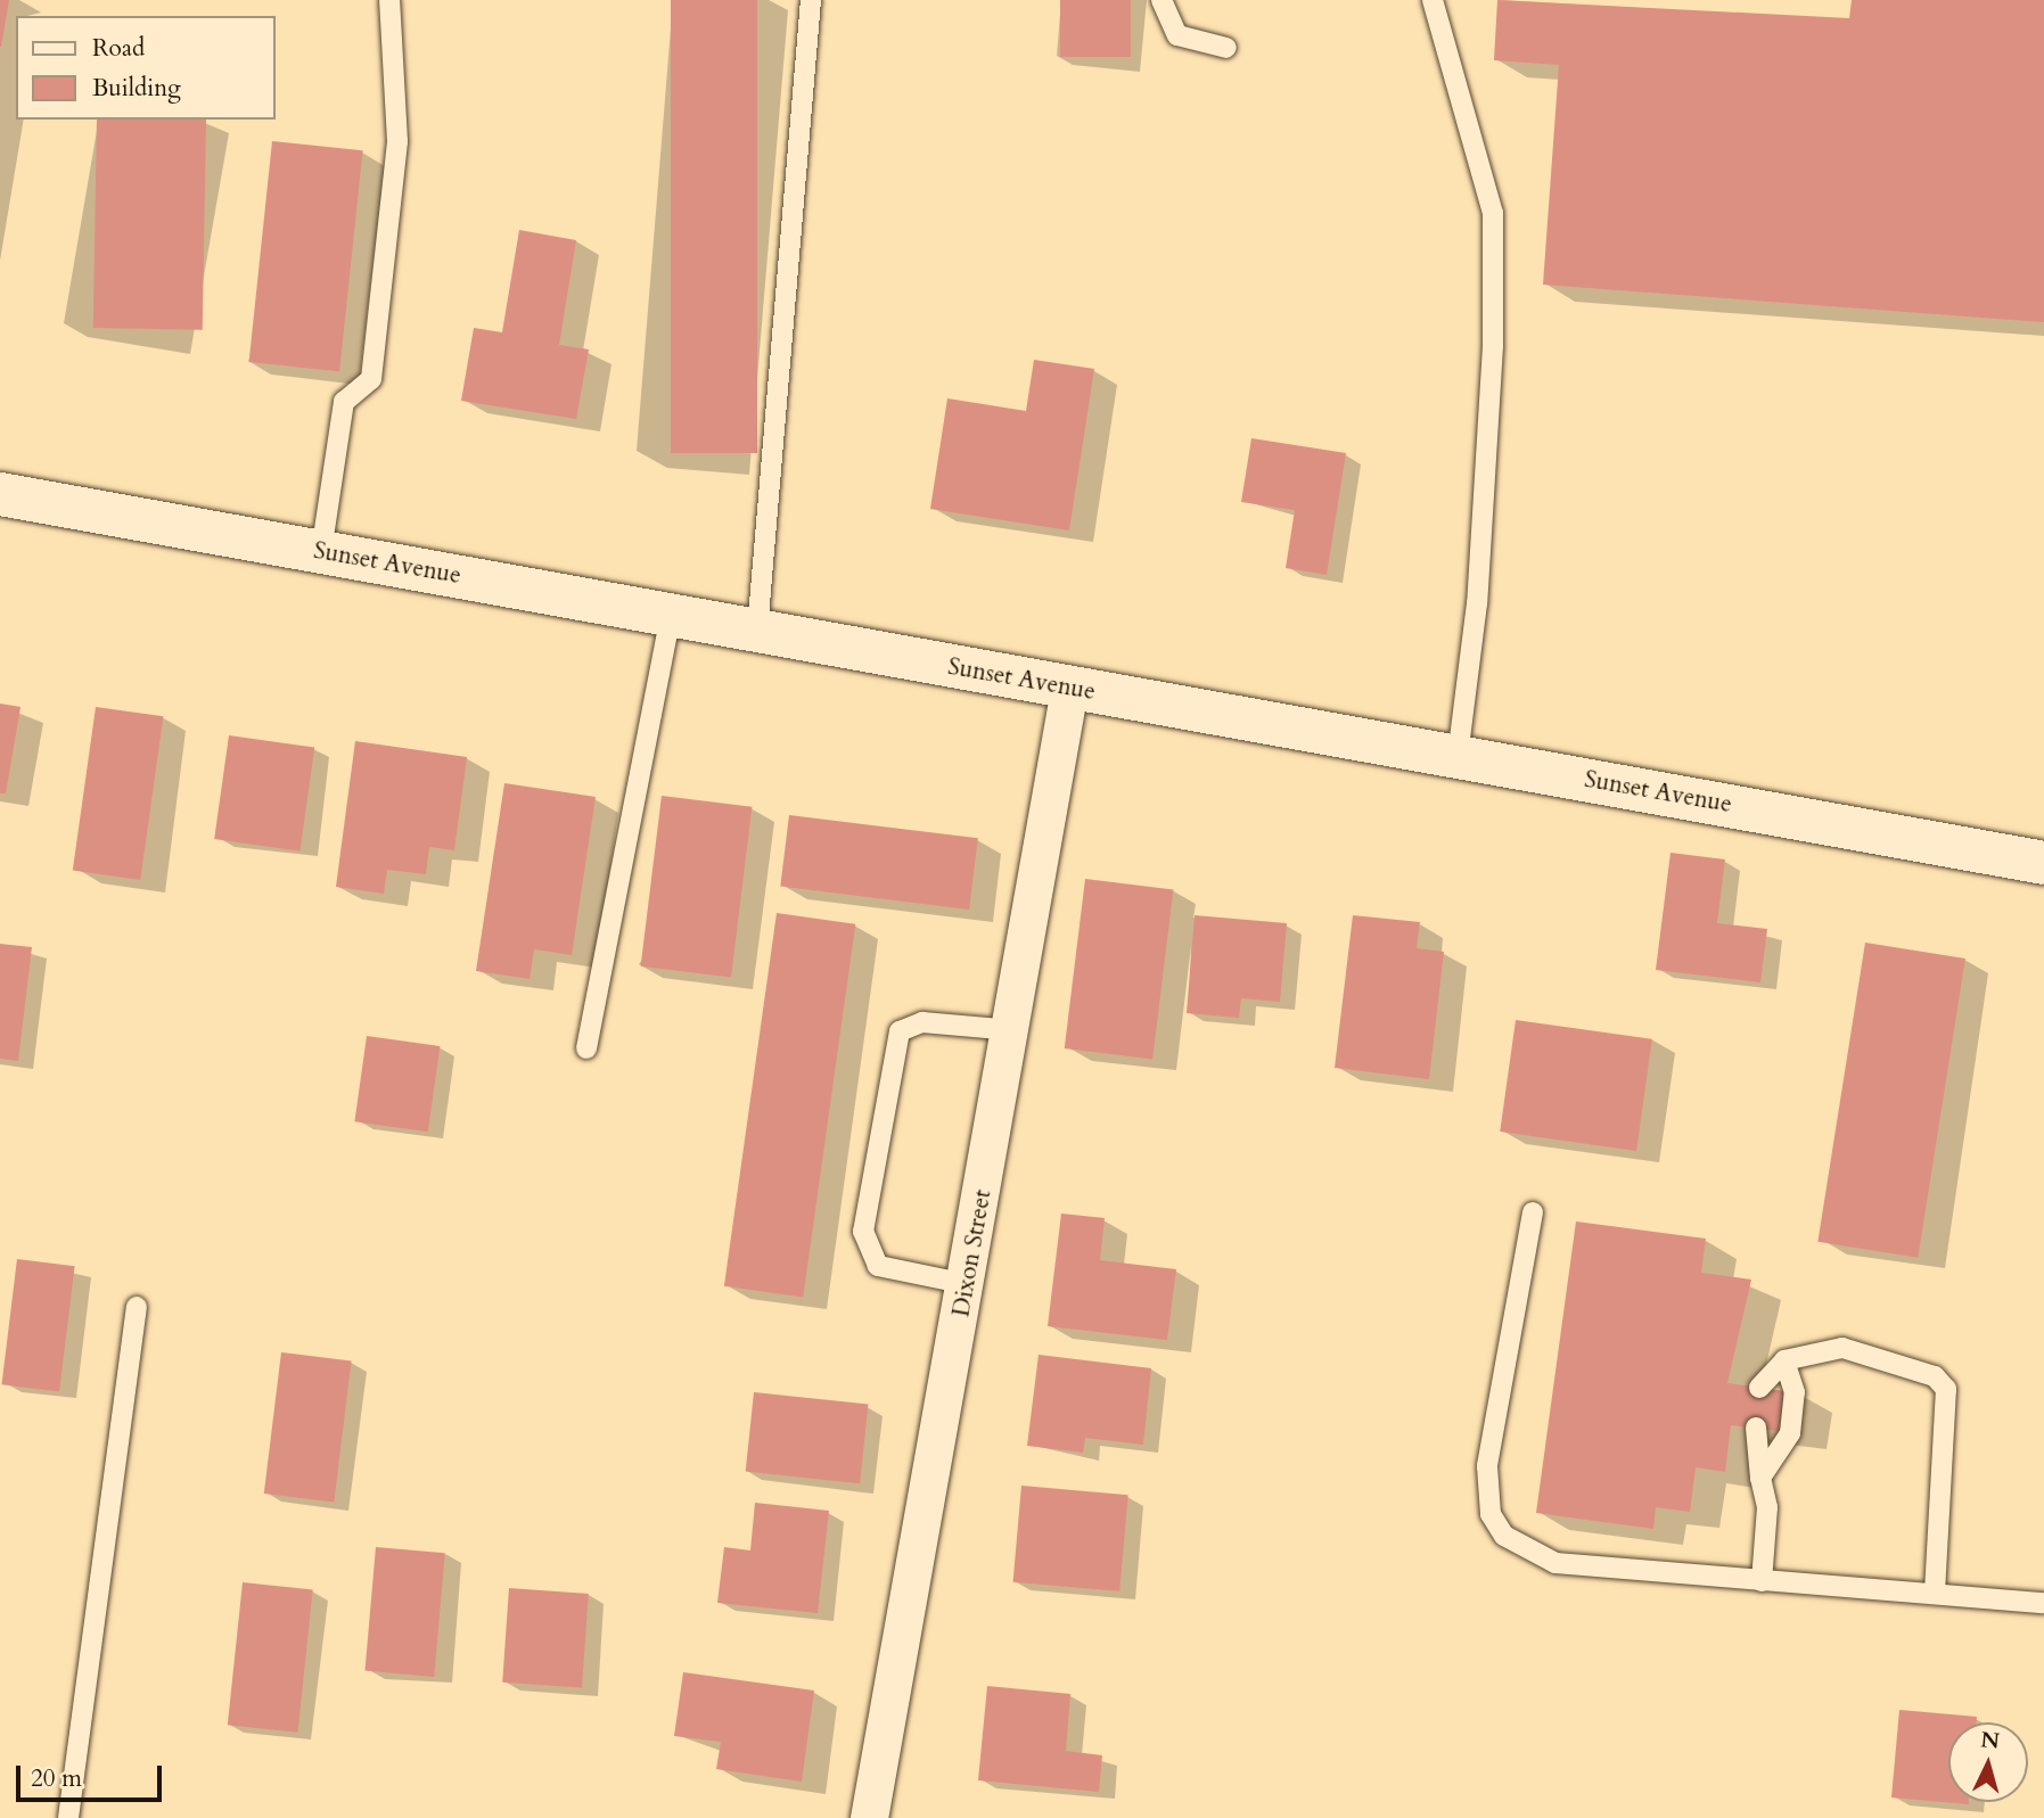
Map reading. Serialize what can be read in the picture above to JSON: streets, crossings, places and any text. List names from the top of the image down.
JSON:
{
  "streets": {
    "main road": ["Sunset Avenue"],
    "street": ["Dixon Street"]
  },
  "crossings": [
    ["Sunset Avenue", "Dixon Street"]
  ],
  "legend": ["Road", "Building"],
  "scale_bar": "20 m",
  "north": "top"
}
